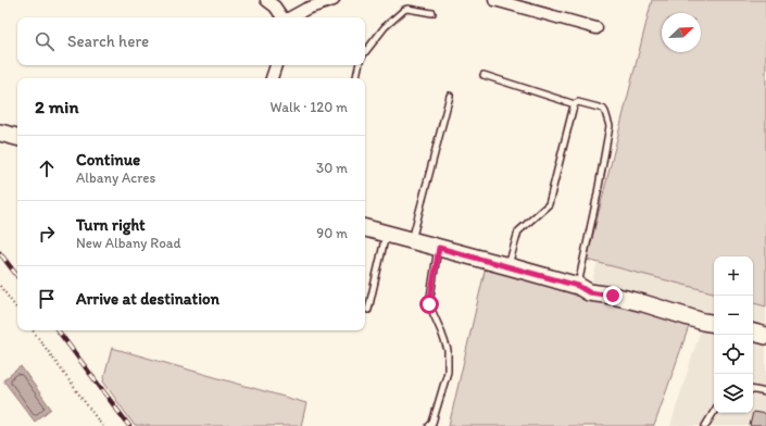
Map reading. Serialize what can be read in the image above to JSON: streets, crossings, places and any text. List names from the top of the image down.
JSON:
{
  "north": "top right",
  "page": {
    "search": "Search here",
    "heading": ["2 min", "Walk · 120 m"],
    "list": [
      ["Continue", "Albany Acres", "30 m"],
      ["Turn right", "New Albany Road", "90 m"],
      "Arrive at destination"
    ],
    "map_buttons": ["+", "−"]
  }
}
